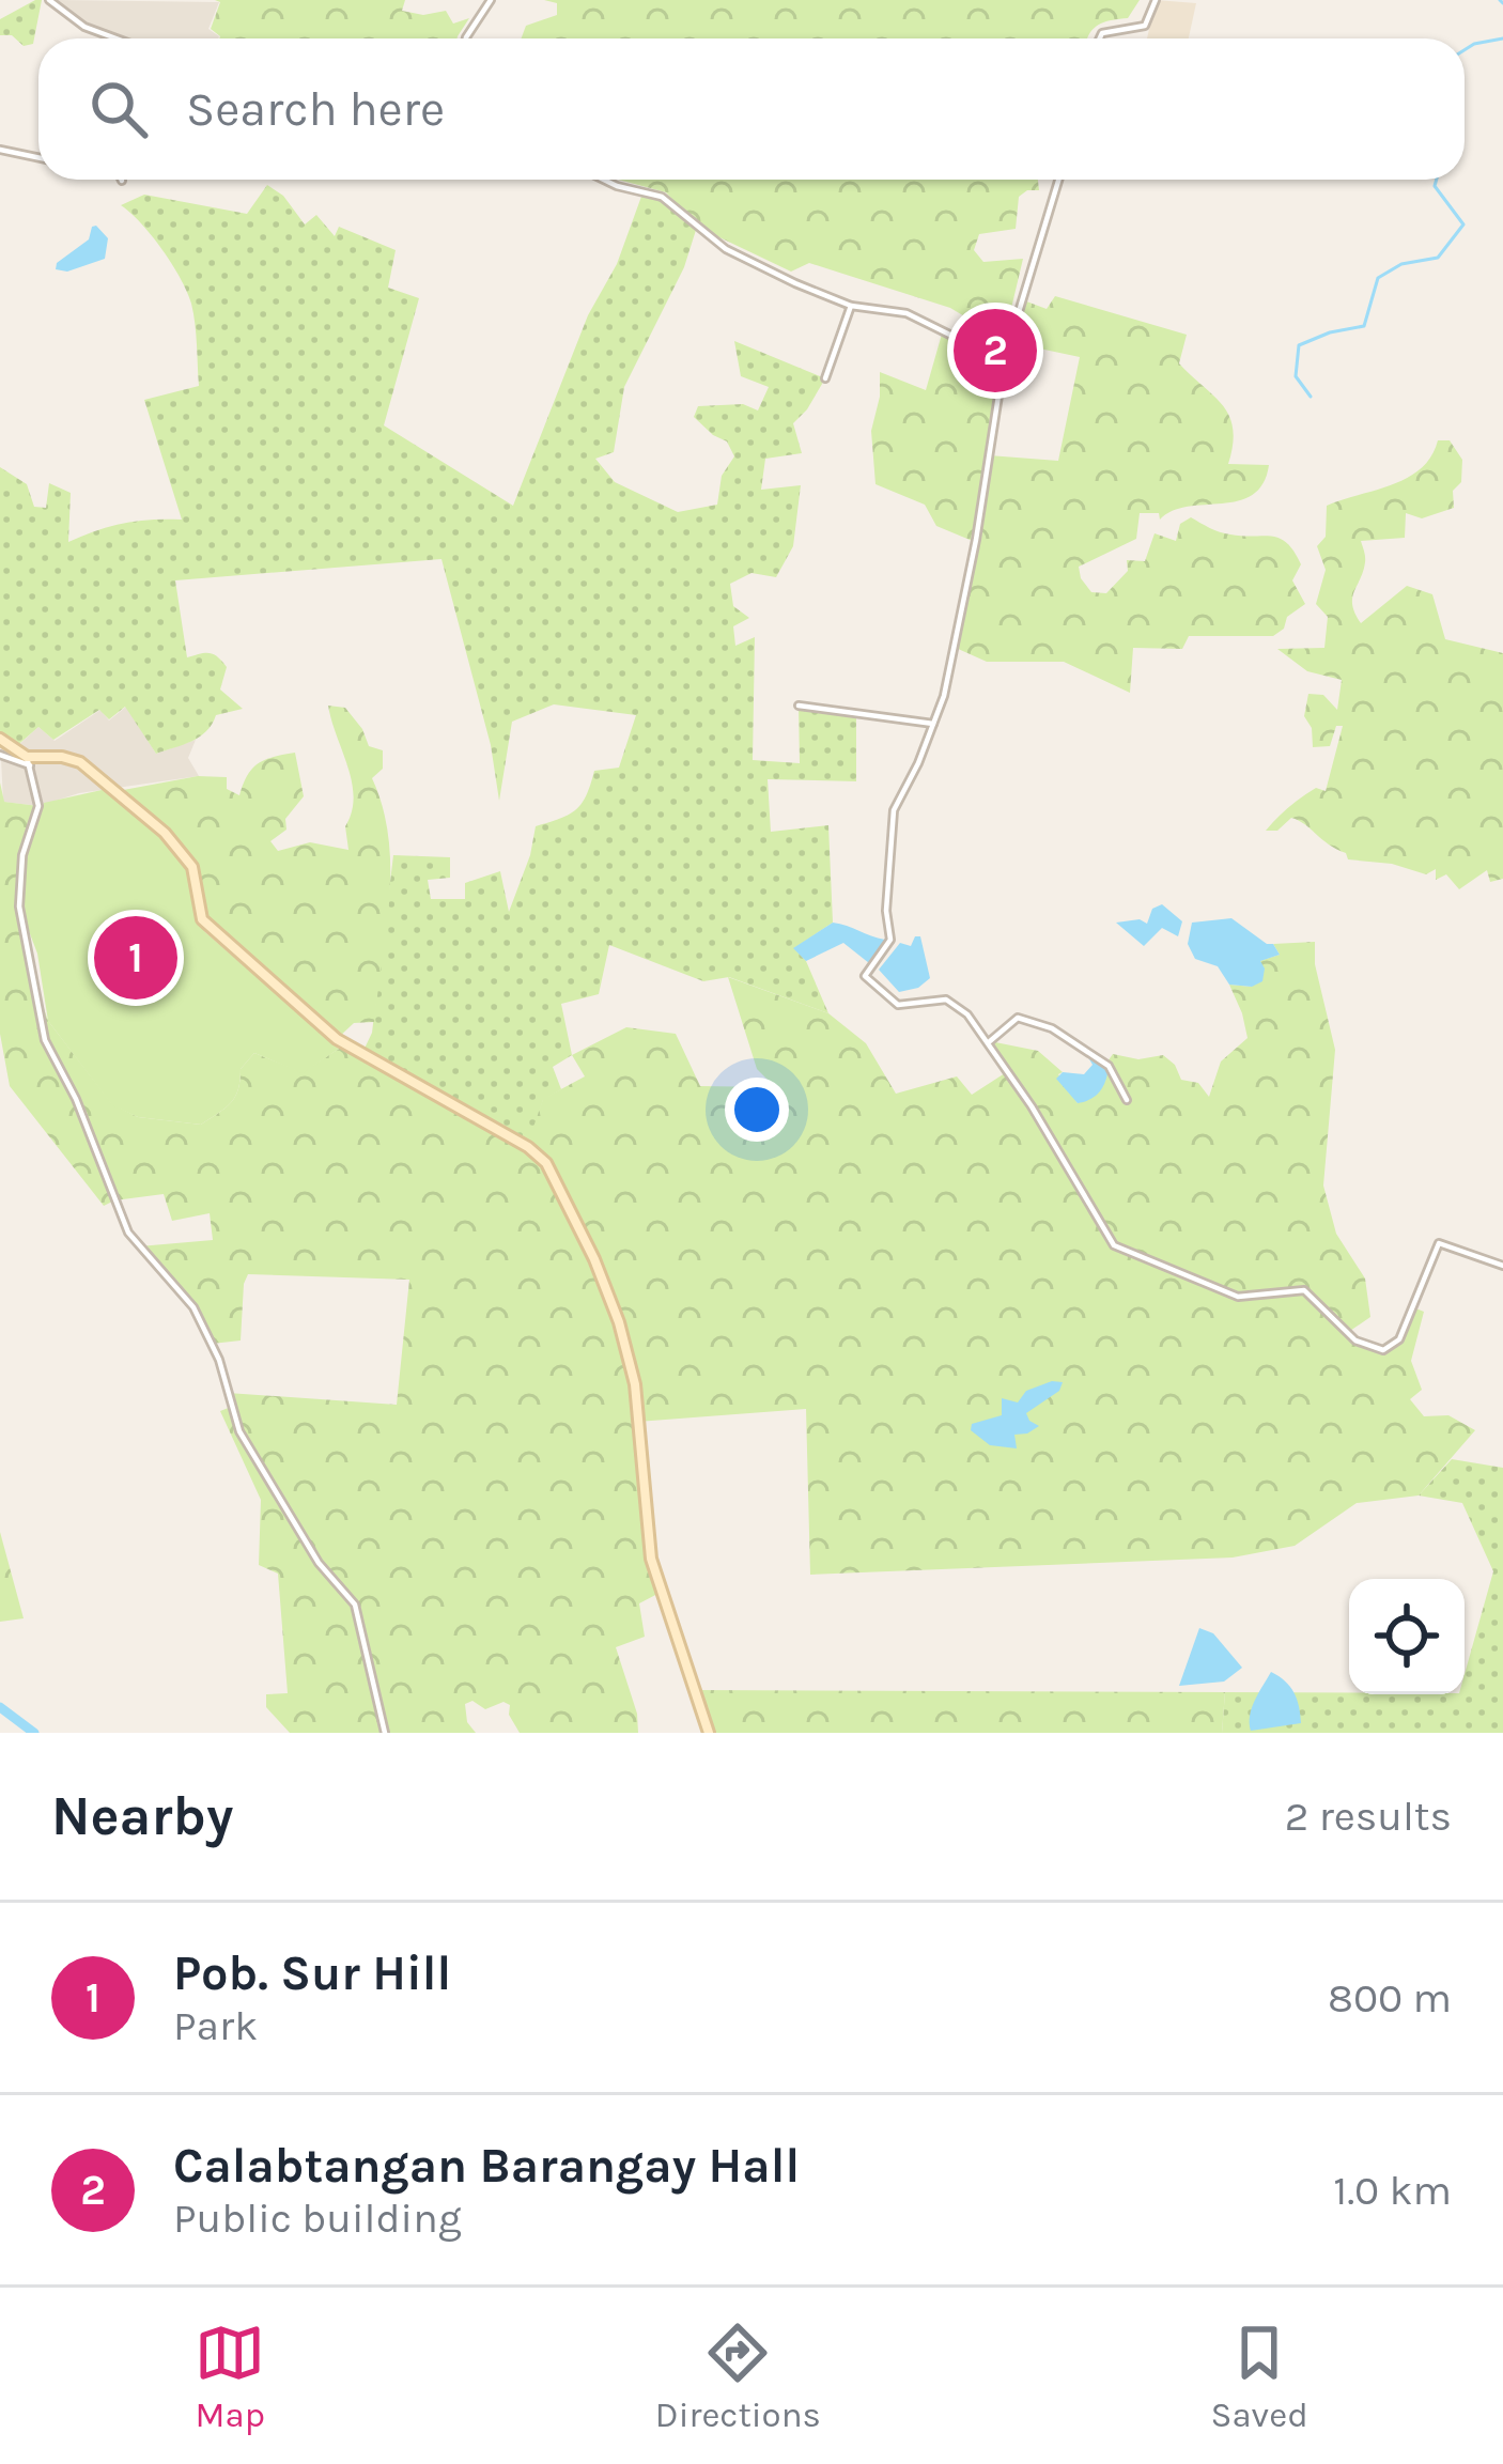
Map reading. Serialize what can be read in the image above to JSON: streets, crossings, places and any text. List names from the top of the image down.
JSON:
{
  "page": {
    "search": "Search here",
    "pins": ["2", "1"],
    "heading": ["Nearby", "2 results"],
    "list": [
      {
        "mark": "1",
        "name": "Pob. Sur Hill",
        "note": "Park",
        "value": "800 m"
      },
      {
        "mark": "2",
        "name": "Calabtangan Barangay Hall",
        "note": "Public building",
        "value": "1.0 km"
      }
    ],
    "nav": ["Map", "Directions", "Saved"]
  }
}
